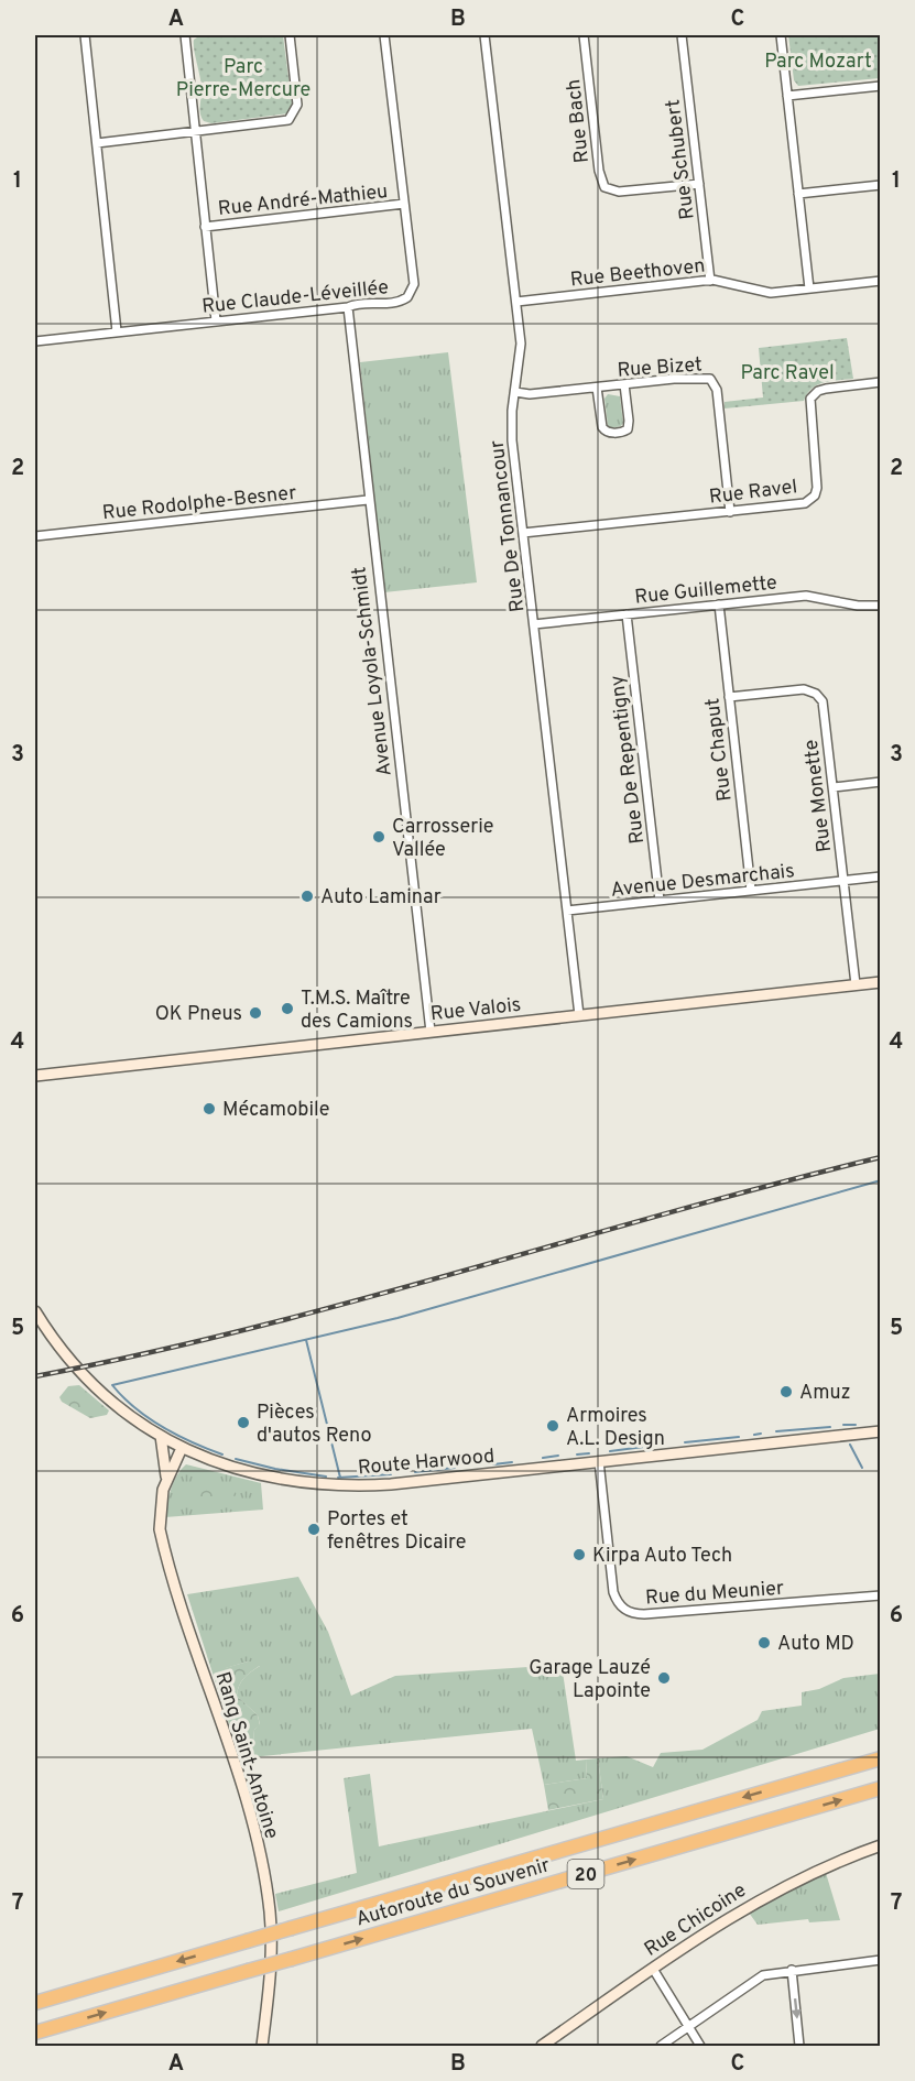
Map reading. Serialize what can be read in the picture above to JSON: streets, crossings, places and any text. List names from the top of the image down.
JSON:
{
  "streets": {
    "highway": ["20", "Autoroute du Souvenir"],
    "street": [
      "Rue Bach",
      "Rue Schubert",
      "Rue André-Mathieu",
      "Rue Beethoven",
      "Rue Claude-Léveillée",
      "Rue Bizet",
      "Rue Ravel",
      "Rue Rodolphe-Besner",
      "Rue De Tonnancour",
      "Rue Guillemette",
      "Avenue Loyola-Schmidt",
      "Rue Chaput",
      "Rue De Repentigny",
      "Rue Monette",
      "Avenue Desmarchais",
      "Rue Valois",
      "Route Harwood",
      "Rue du Meunier",
      "Rang Saint-Antoine",
      "Rue Chicoine"
    ]
  },
  "crossings": [
    ["Rue Bach", "Rue Schubert"],
    ["Rue Schubert", "Rue Beethoven"],
    ["Rue André-Mathieu", "Rue Claude-Léveillée"],
    ["Rue Beethoven", "Rue De Tonnancour"],
    ["Rue Claude-Léveillée", "Avenue Loyola-Schmidt"],
    ["Rue Bizet", "Rue Ravel"],
    ["Rue Bizet", "Rue De Tonnancour"],
    ["Rue Ravel", "Rue De Tonnancour"],
    ["Rue Rodolphe-Besner", "Avenue Loyola-Schmidt"],
    ["Rue De Tonnancour", "Rue Guillemette"],
    ["Rue De Tonnancour", "Avenue Desmarchais"],
    ["Rue De Tonnancour", "Rue Valois"],
    ["Rue Guillemette", "Rue Chaput"],
    ["Rue Guillemette", "Rue De Repentigny"],
    ["Avenue Loyola-Schmidt", "Rue Valois"],
    ["Rue Chaput", "Rue Monette"],
    ["Rue Chaput", "Avenue Desmarchais"],
    ["Rue De Repentigny", "Avenue Desmarchais"],
    ["Rue Monette", "Avenue Desmarchais"],
    ["Rue Monette", "Rue Valois"],
    ["Route Harwood", "Rue du Meunier"],
    ["Route Harwood", "Rang Saint-Antoine"]
  ],
  "parks": ["Parc Mozart", "Parc Pierre-Mercure", "Parc Ravel"],
  "places": [
    "Carrosserie Vallée",
    "Auto Laminar",
    "T.M.S. Maître des Camions",
    "OK Pneus",
    "Mécamobile",
    "Amuz",
    "Pièces d'autos Reno",
    "Armoires A.L. Design",
    "Portes et fenêtres Dicaire",
    "Kirpa Auto Tech",
    "Auto MD",
    "Garage Lauzé Lapointe"
  ],
  "grid": {
    "columns": ["A", "B", "C"],
    "rows": [
      "1",
      "2",
      "3",
      "4",
      "5",
      "6",
      "7"
    ]
  }
}
